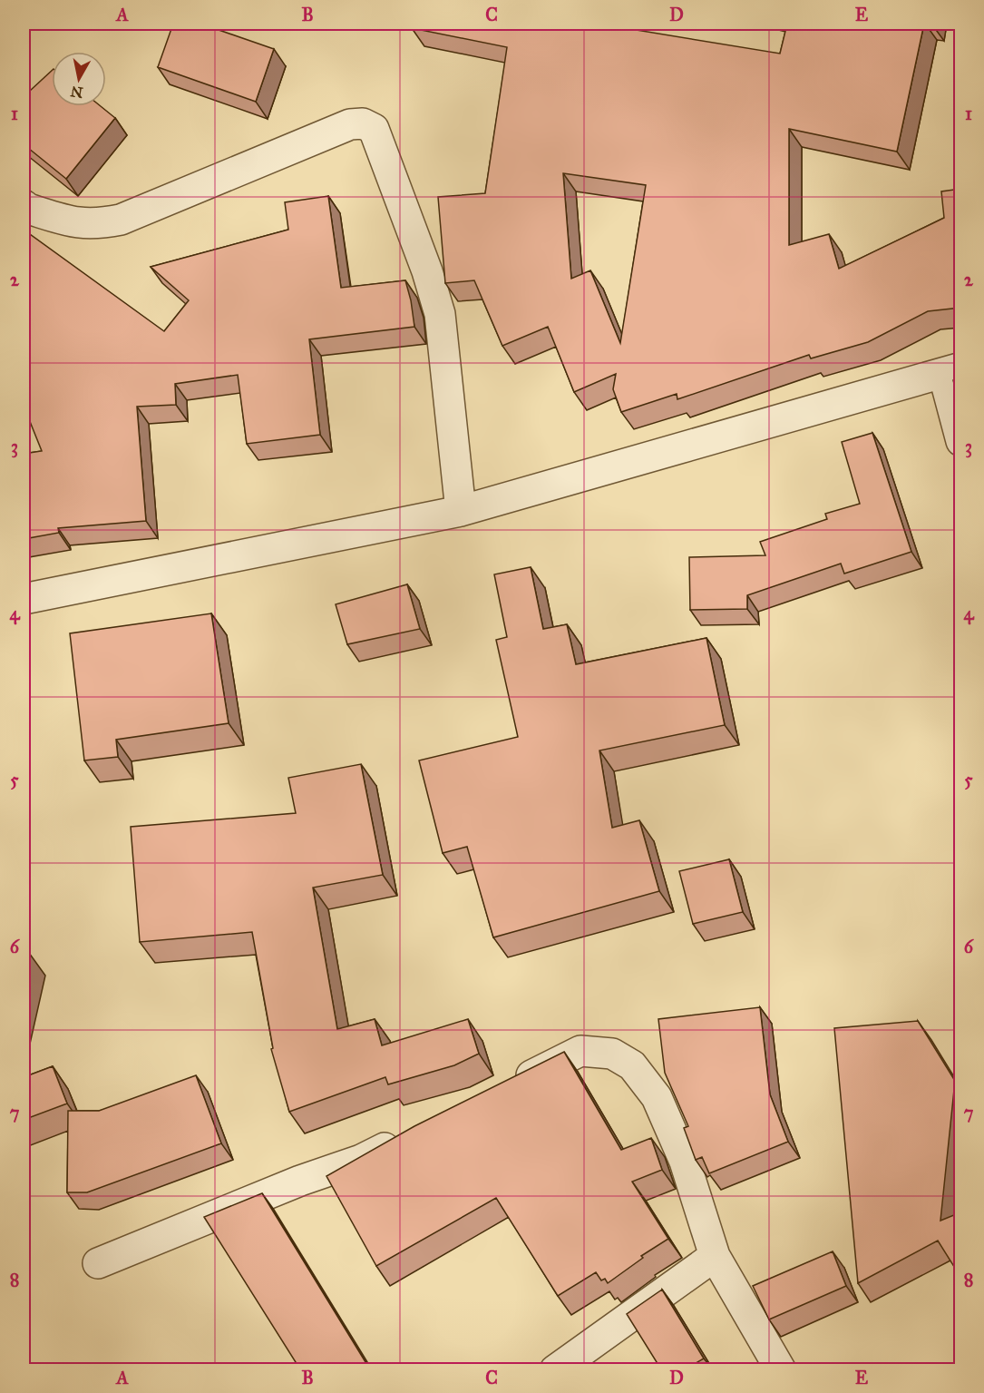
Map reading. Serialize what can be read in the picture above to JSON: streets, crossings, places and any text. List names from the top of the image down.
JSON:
{
  "north": "bottom",
  "grid": {
    "columns": [
      "A",
      "B",
      "C",
      "D",
      "E"
    ],
    "rows": [
      "1",
      "2",
      "3",
      "4",
      "5",
      "6",
      "7",
      "8"
    ]
  }
}
